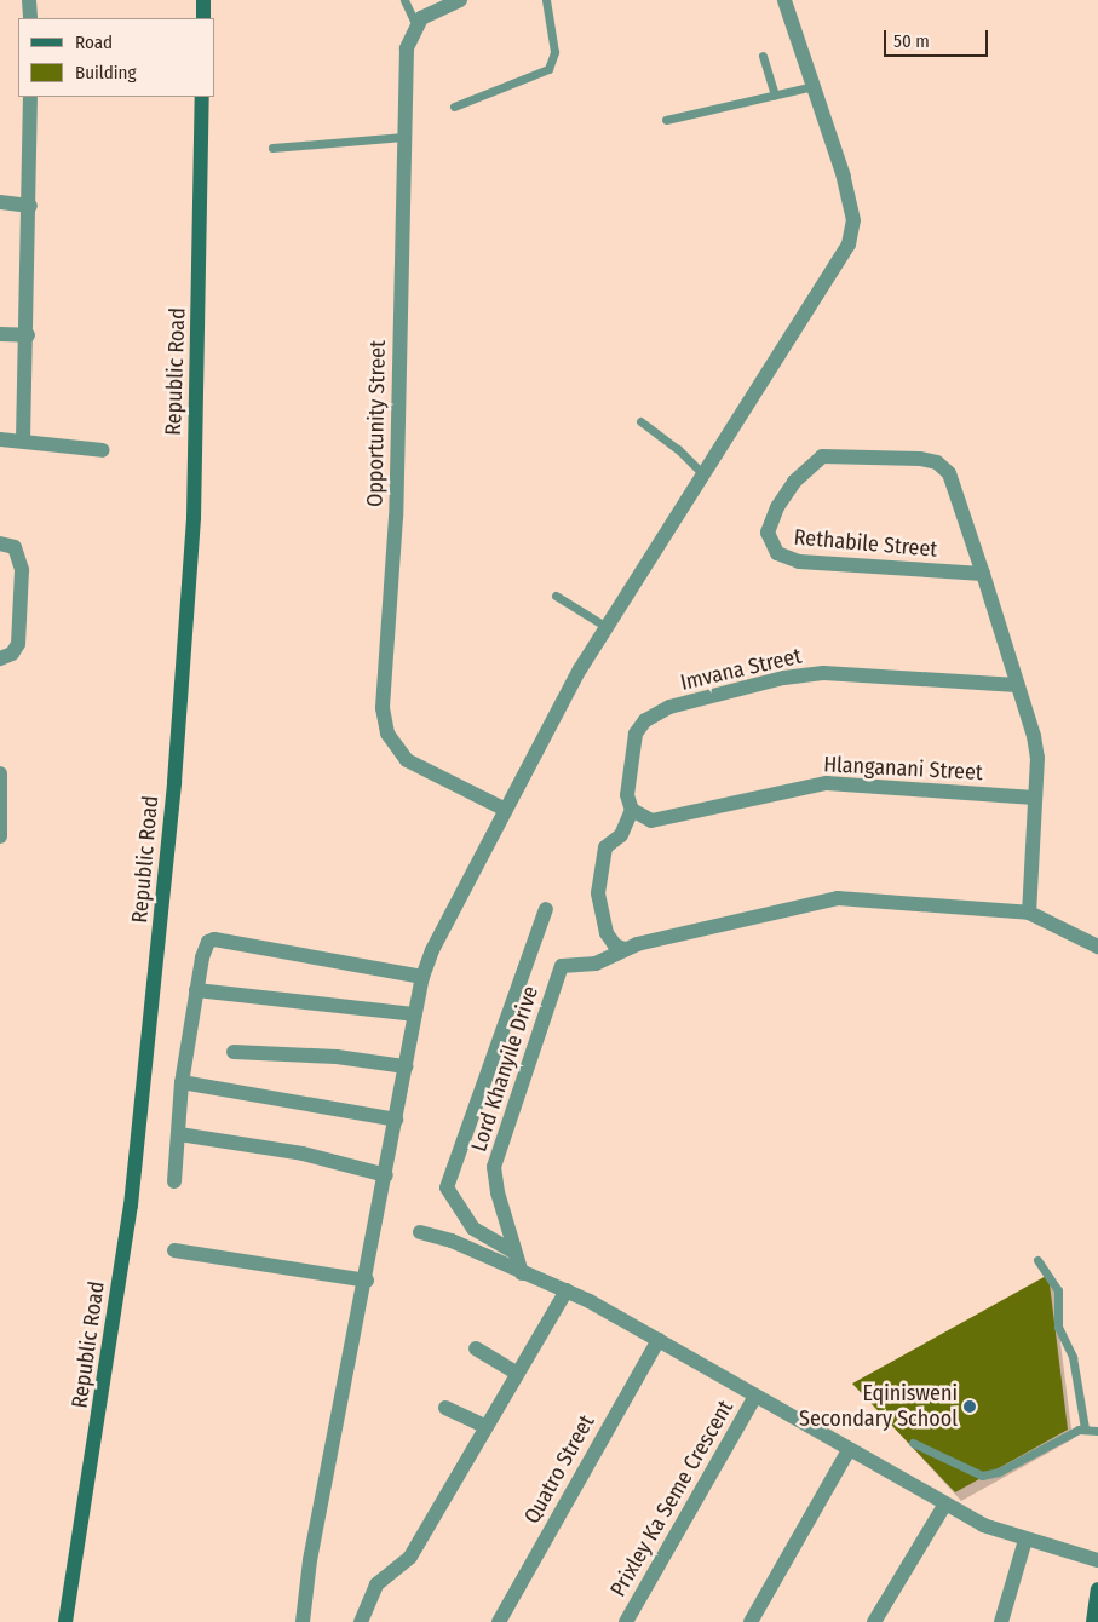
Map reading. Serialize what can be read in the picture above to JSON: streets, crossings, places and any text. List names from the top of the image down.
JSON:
{
  "streets": {
    "street": [
      "Republic Road",
      "Opportunity Street",
      "Rethabile Street",
      "Imvana Street",
      "Hlanganani Street",
      "Lord Khanyile Drive",
      "Quatro Street",
      "Prixley Ka Seme Crescent"
    ]
  },
  "crossings": [
    ["Rethabile Street", "Imvana Street"],
    ["Rethabile Street", "Hlanganani Street"],
    ["Rethabile Street", "Lord Khanyile Drive"],
    ["Imvana Street", "Hlanganani Street"]
  ],
  "places": ["Eqinisweni Secondary School"],
  "legend": ["Road", "Building"],
  "scale_bar": "50 m"
}
